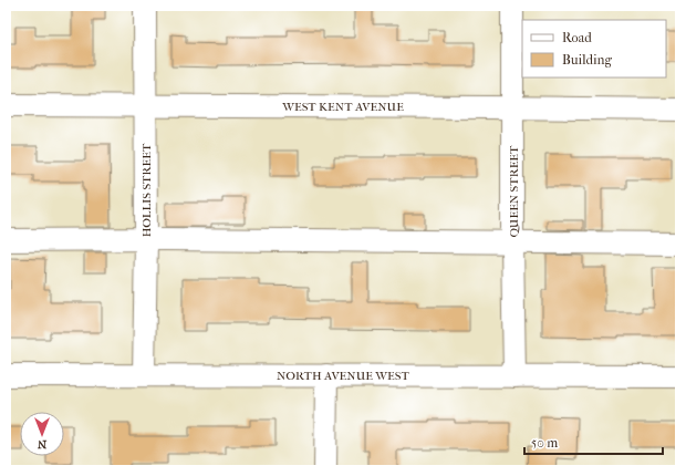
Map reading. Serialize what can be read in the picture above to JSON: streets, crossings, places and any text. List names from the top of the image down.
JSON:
{
  "streets": {
    "street": [
      "WEST KENT AVENUE",
      "HOLLIS STREET",
      "QUEEN STREET",
      "NORTH AVENUE WEST"
    ]
  },
  "crossings": [
    ["WEST KENT AVENUE", "HOLLIS STREET"],
    ["WEST KENT AVENUE", "QUEEN STREET"],
    ["HOLLIS STREET", "NORTH AVENUE WEST"],
    ["QUEEN STREET", "NORTH AVENUE WEST"]
  ],
  "legend": ["Road", "Building"],
  "scale_bar": "50 m",
  "north": "bottom"
}
